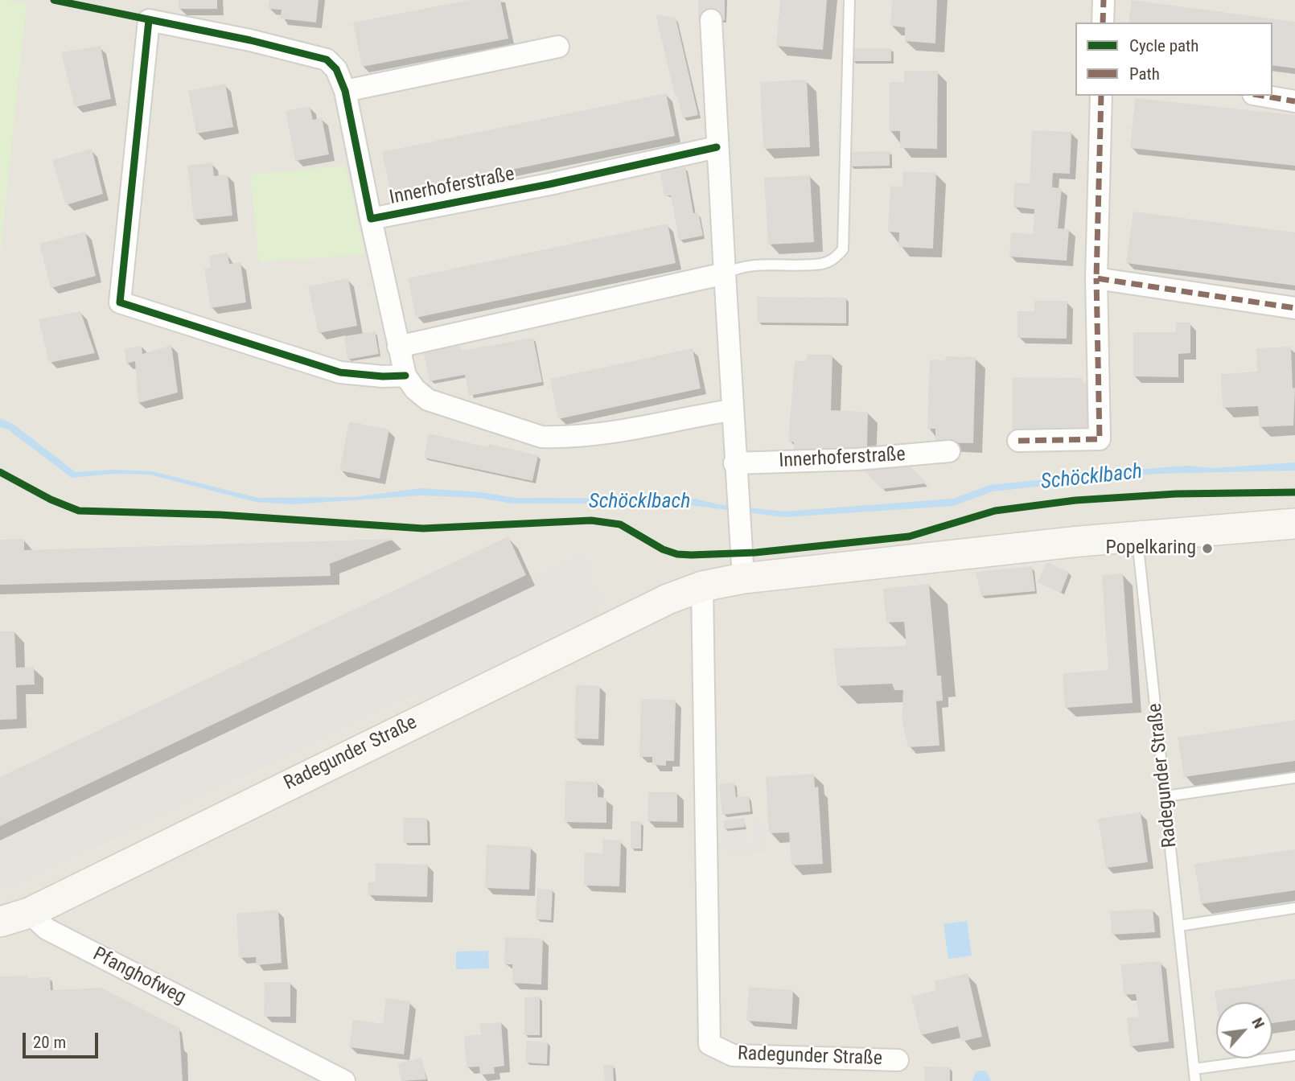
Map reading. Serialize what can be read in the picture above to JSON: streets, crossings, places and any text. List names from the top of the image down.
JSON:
{
  "streets": {
    "main road": ["Radegunder Straße"],
    "street": ["Innerhoferstraße", "Pfanghofweg"]
  },
  "crossings": [
    ["Radegunder Straße", "Pfanghofweg"]
  ],
  "water": ["Schöcklbach"],
  "places": ["Popelkaring"],
  "legend": ["Cycle path", "Path"],
  "scale_bar": "20 m",
  "north": "top right"
}
